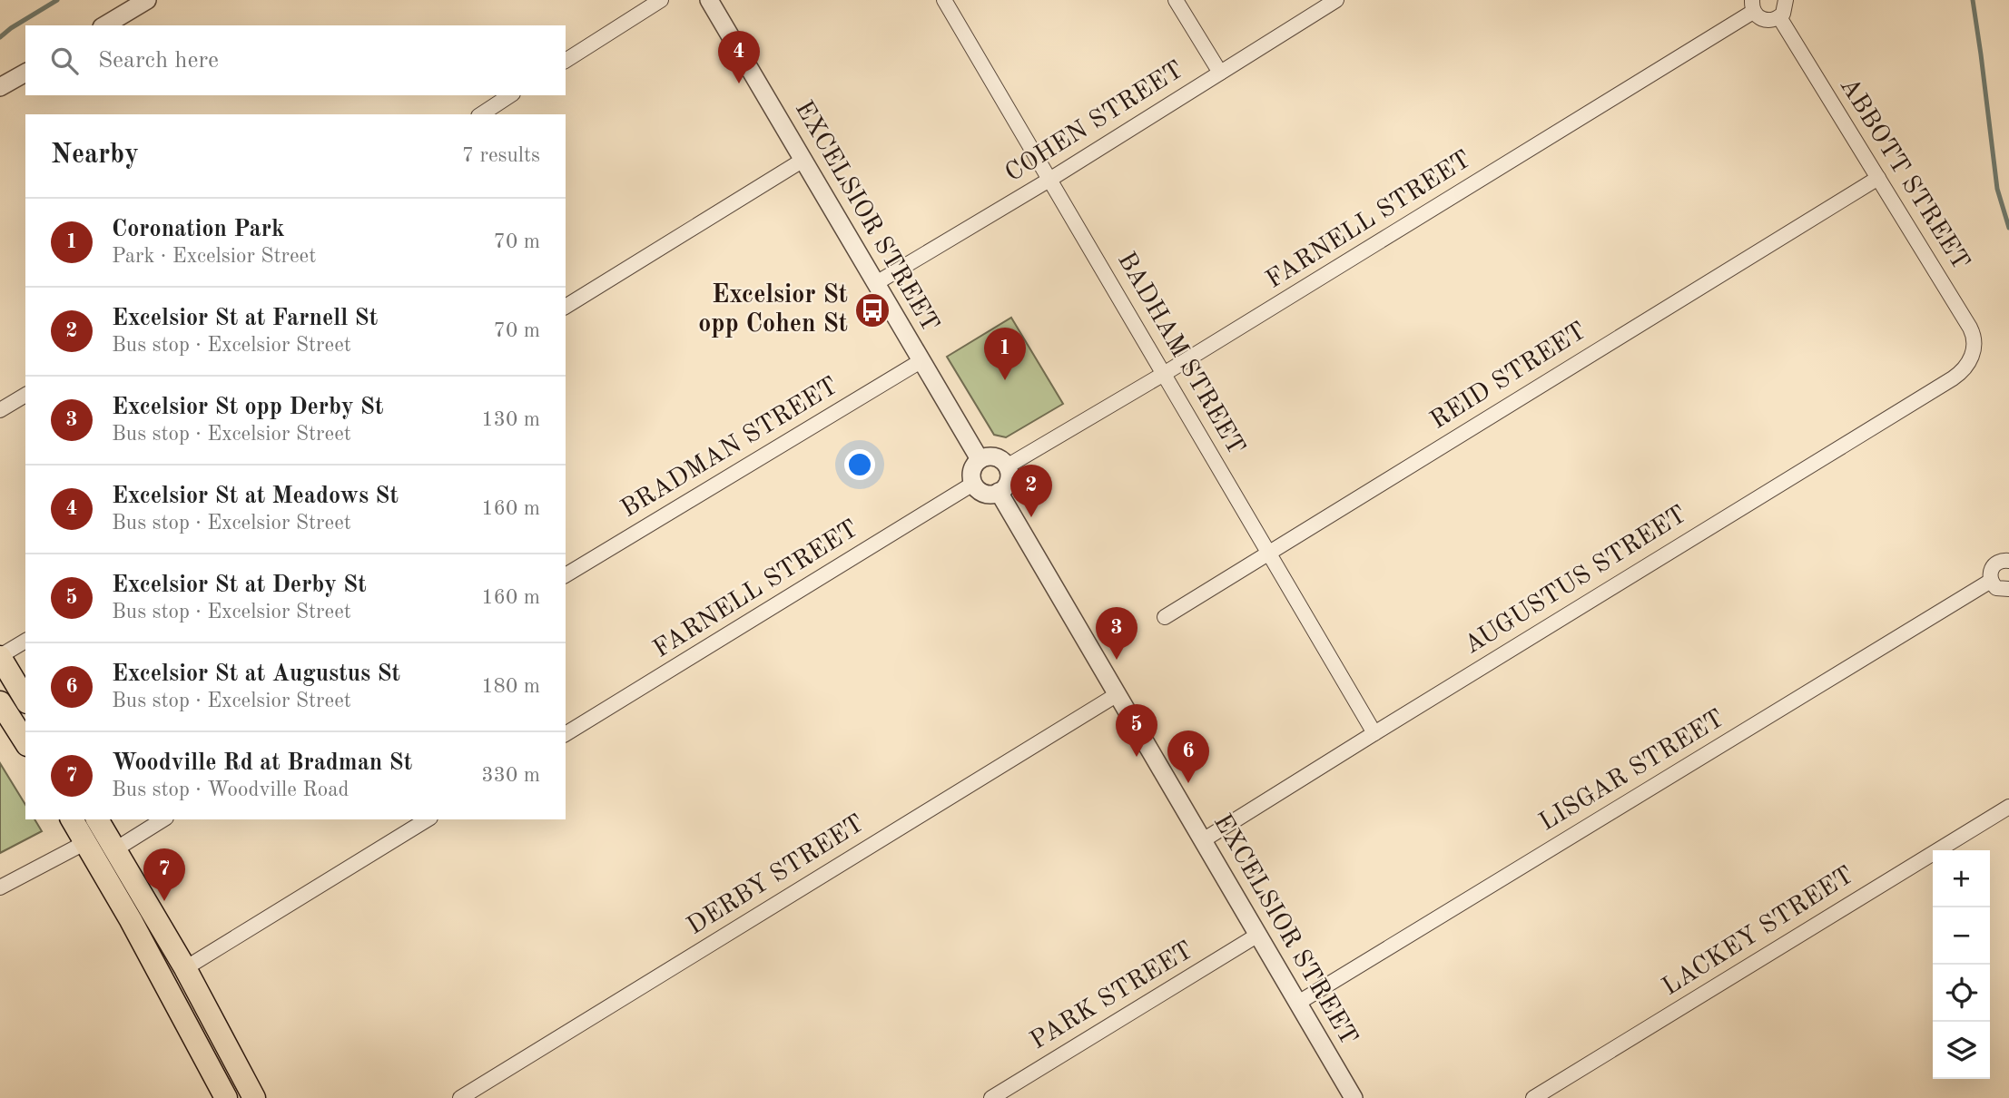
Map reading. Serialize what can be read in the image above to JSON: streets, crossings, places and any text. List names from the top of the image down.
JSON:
{
  "streets": {
    "street": [
      "COHEN STREET",
      "ABBOTT STREET",
      "EXCELSIOR STREET",
      "FARNELL STREET",
      "BADHAM STREET",
      "REID STREET",
      "BRADMAN STREET",
      "AUGUSTUS STREET",
      "LISGAR STREET",
      "DERBY STREET",
      "LACKEY STREET",
      "PARK STREET"
    ]
  },
  "crossings": [
    ["COHEN STREET", "EXCELSIOR STREET"],
    ["COHEN STREET", "BADHAM STREET"],
    ["ABBOTT STREET", "REID STREET"],
    ["ABBOTT STREET", "AUGUSTUS STREET"],
    ["EXCELSIOR STREET", "FARNELL STREET"],
    ["EXCELSIOR STREET", "BRADMAN STREET"],
    ["EXCELSIOR STREET", "AUGUSTUS STREET"],
    ["EXCELSIOR STREET", "LISGAR STREET"],
    ["EXCELSIOR STREET", "DERBY STREET"],
    ["EXCELSIOR STREET", "PARK STREET"],
    ["FARNELL STREET", "BADHAM STREET"],
    ["BADHAM STREET", "REID STREET"],
    ["BADHAM STREET", "AUGUSTUS STREET"]
  ],
  "places": {
    "bus stop": ["Excelsior St opp Cohen St"]
  },
  "page": {
    "search": "Search here",
    "pins": [
      "4",
      "1",
      "2",
      "3",
      "5",
      "6",
      "7"
    ],
    "heading": ["Nearby", "7 results"],
    "list": [
      {
        "mark": "1",
        "name": "Coronation Park",
        "note": "Park · Excelsior Street",
        "value": "70 m"
      },
      {
        "mark": "2",
        "name": "Excelsior St at Farnell St",
        "note": "Bus stop · Excelsior Street",
        "value": "70 m"
      },
      {
        "mark": "3",
        "name": "Excelsior St opp Derby St",
        "note": "Bus stop · Excelsior Street",
        "value": "130 m"
      },
      {
        "mark": "4",
        "name": "Excelsior St at Meadows St",
        "note": "Bus stop · Excelsior Street",
        "value": "160 m"
      },
      {
        "mark": "5",
        "name": "Excelsior St at Derby St",
        "note": "Bus stop · Excelsior Street",
        "value": "160 m"
      },
      {
        "mark": "6",
        "name": "Excelsior St at Augustus St",
        "note": "Bus stop · Excelsior Street",
        "value": "180 m"
      },
      {
        "mark": "7",
        "name": "Woodville Rd at Bradman St",
        "note": "Bus stop · Woodville Road",
        "value": "330 m"
      }
    ],
    "map_buttons": ["+", "−"]
  }
}
